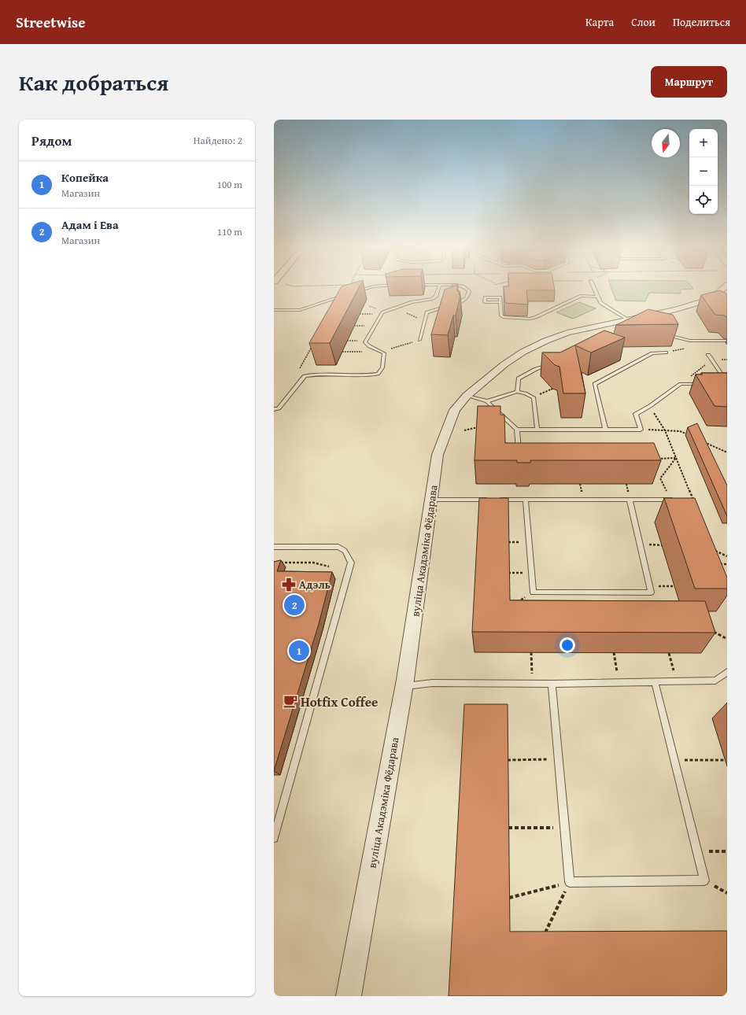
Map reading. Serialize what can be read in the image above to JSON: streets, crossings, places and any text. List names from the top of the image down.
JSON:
{
  "streets": {
    "street": ["вуліца Акадэміка Фёдарава"]
  },
  "places": {
    "pharmacy": ["Адэль"],
    "cafe": ["Hotfix Coffee"]
  },
  "north": "bottom",
  "page": {
    "header": "Streetwise",
    "nav": ["Карта", "Слои", "Поделиться"],
    "title": "Как добраться",
    "buttons": "Маршрут",
    "heading": ["Рядом", "Найдено: 2"],
    "map_buttons": ["+", "−"],
    "list": [
      {
        "mark": "1",
        "name": "Копейка",
        "note": "Магазин",
        "value": "100 m"
      },
      {
        "mark": "2",
        "name": "Адам і Ева",
        "note": "Магазин",
        "value": "110 m"
      }
    ],
    "pins": ["2", "1"]
  }
}
